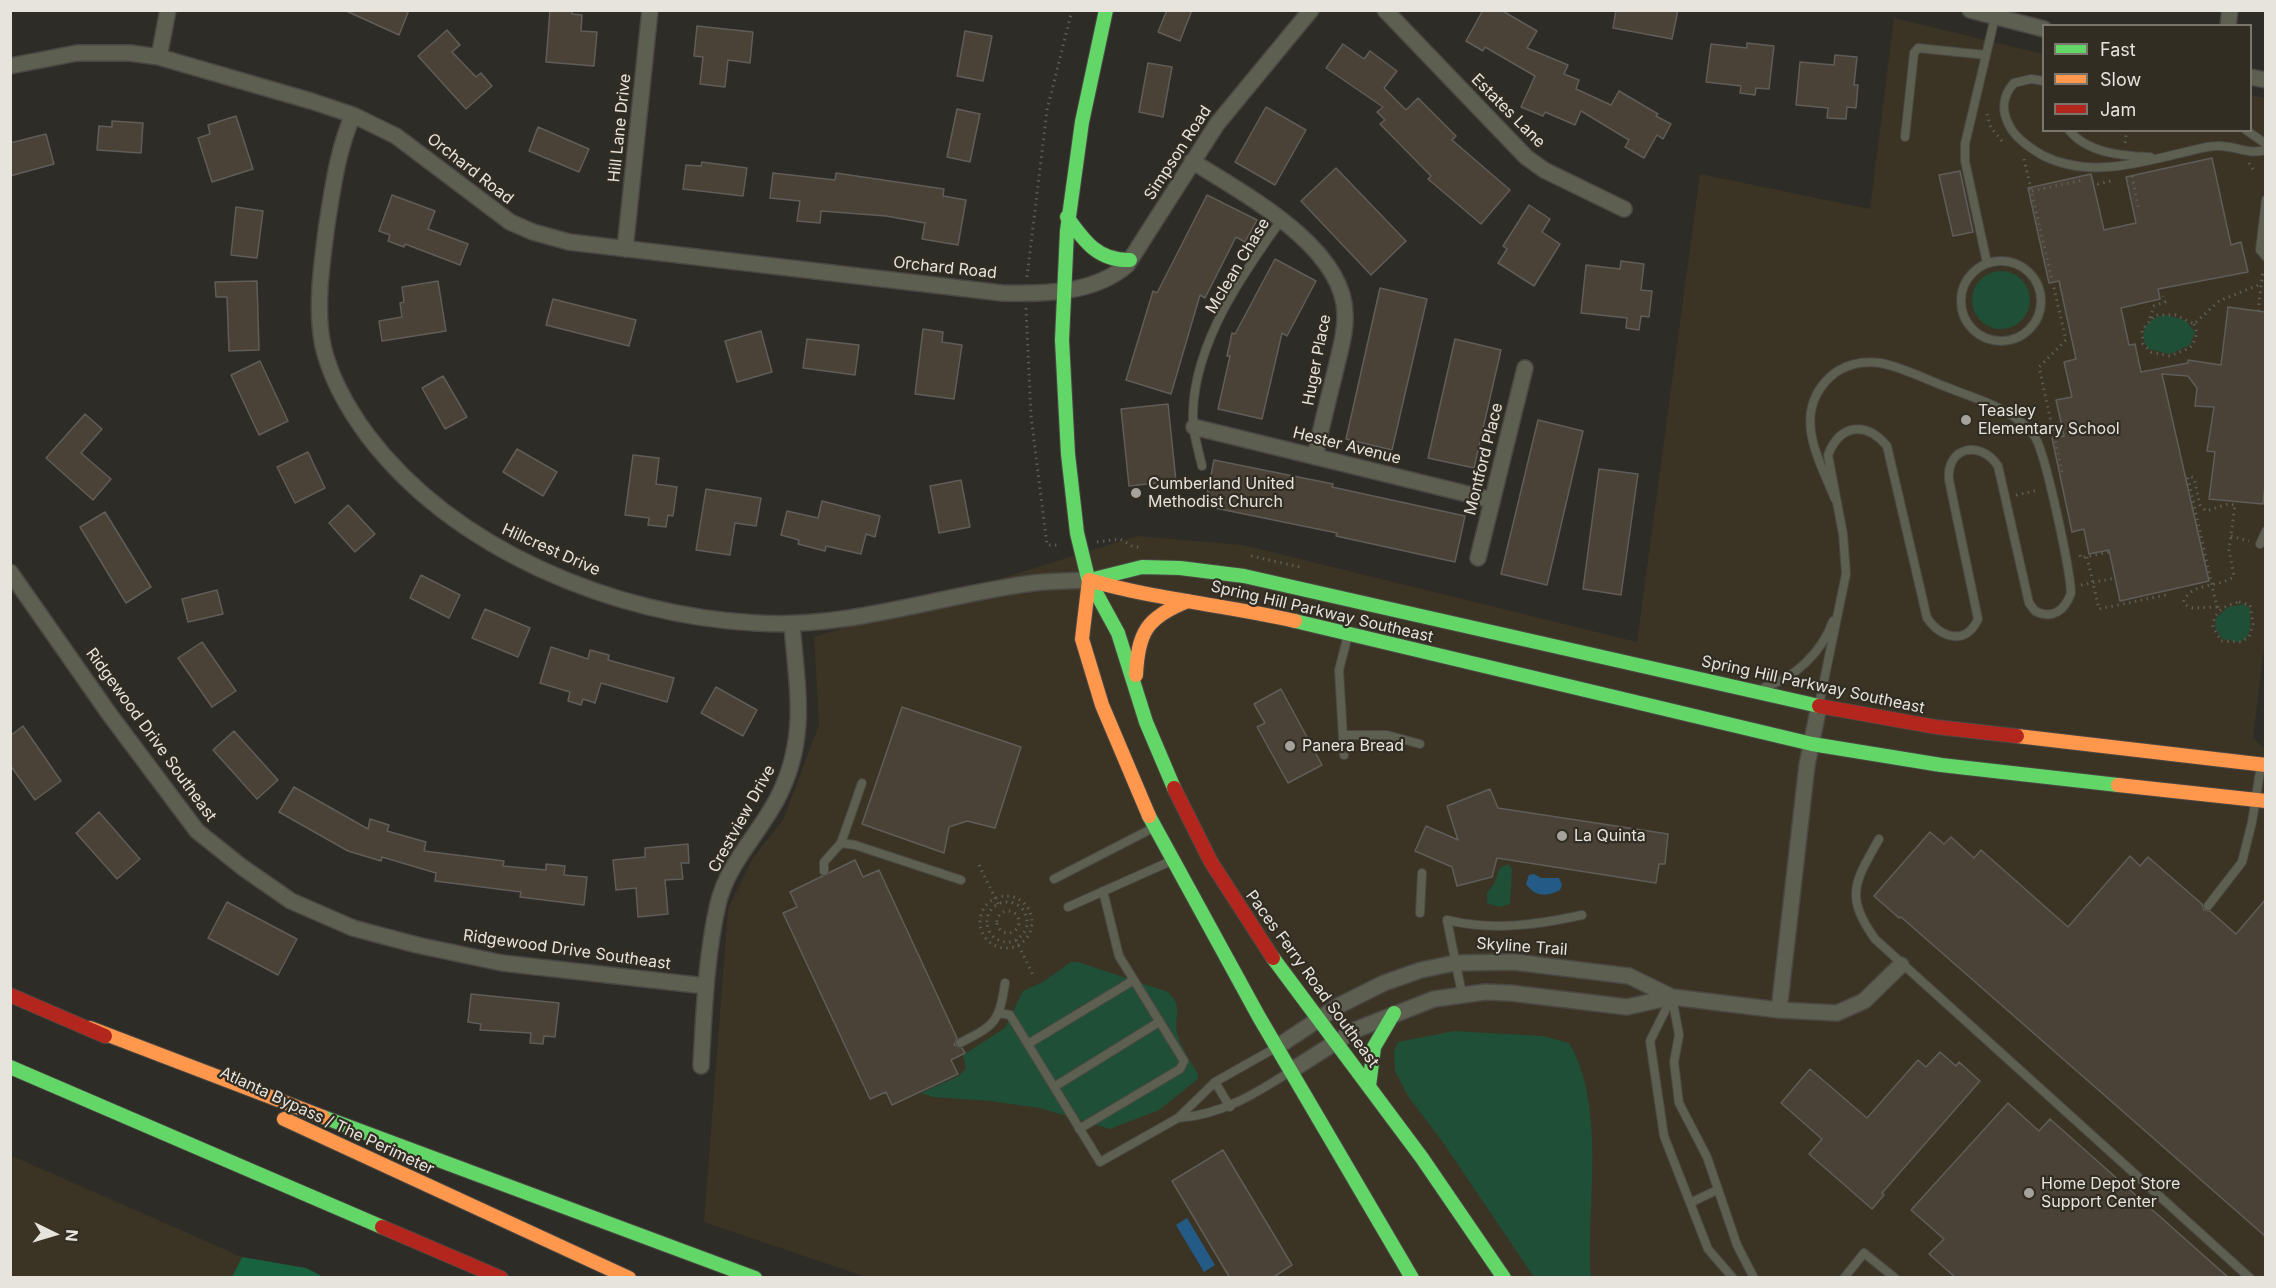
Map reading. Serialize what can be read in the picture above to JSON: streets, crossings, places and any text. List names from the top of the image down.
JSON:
{
  "streets": {
    "main road": ["Spring Hill Parkway Southeast", "Paces Ferry Road Southeast", "Atlanta Bypass / The Perimeter"],
    "street": [
      "Estates Lane",
      "Hill Lane Drive",
      "Simpson Road",
      "Orchard Road",
      "Huger Place",
      "Hester Avenue",
      "Montford Place",
      "Hillcrest Drive",
      "Ridgewood Drive Southeast",
      "Crestview Drive",
      "Skyline Trail"
    ],
    "lane": ["Mclean Chase"]
  },
  "crossings": [
    ["Hill Lane Drive", "Orchard Road"],
    ["Simpson Road", "Orchard Road"],
    ["Simpson Road", "Huger Place"],
    ["Simpson Road", "Paces Ferry Road Southeast"],
    ["Orchard Road", "Hillcrest Drive"],
    ["Orchard Road", "Paces Ferry Road Southeast"],
    ["Mclean Chase", "Huger Place"],
    ["Mclean Chase", "Hester Avenue"],
    ["Huger Place", "Hester Avenue"],
    ["Hester Avenue", "Montford Place"],
    ["Hillcrest Drive", "Spring Hill Parkway Southeast"],
    ["Hillcrest Drive", "Crestview Drive"],
    ["Hillcrest Drive", "Paces Ferry Road Southeast"],
    ["Spring Hill Parkway Southeast", "Paces Ferry Road Southeast"],
    ["Ridgewood Drive Southeast", "Crestview Drive"],
    ["Skyline Trail", "Paces Ferry Road Southeast"]
  ],
  "places": [
    "Teasley Elementary School",
    "Cumberland United Methodist Church",
    "Panera Bread",
    "La Quinta",
    "Home Depot Store Support Center"
  ],
  "legend": ["Fast", "Slow", "Jam"],
  "north": "right"
}
